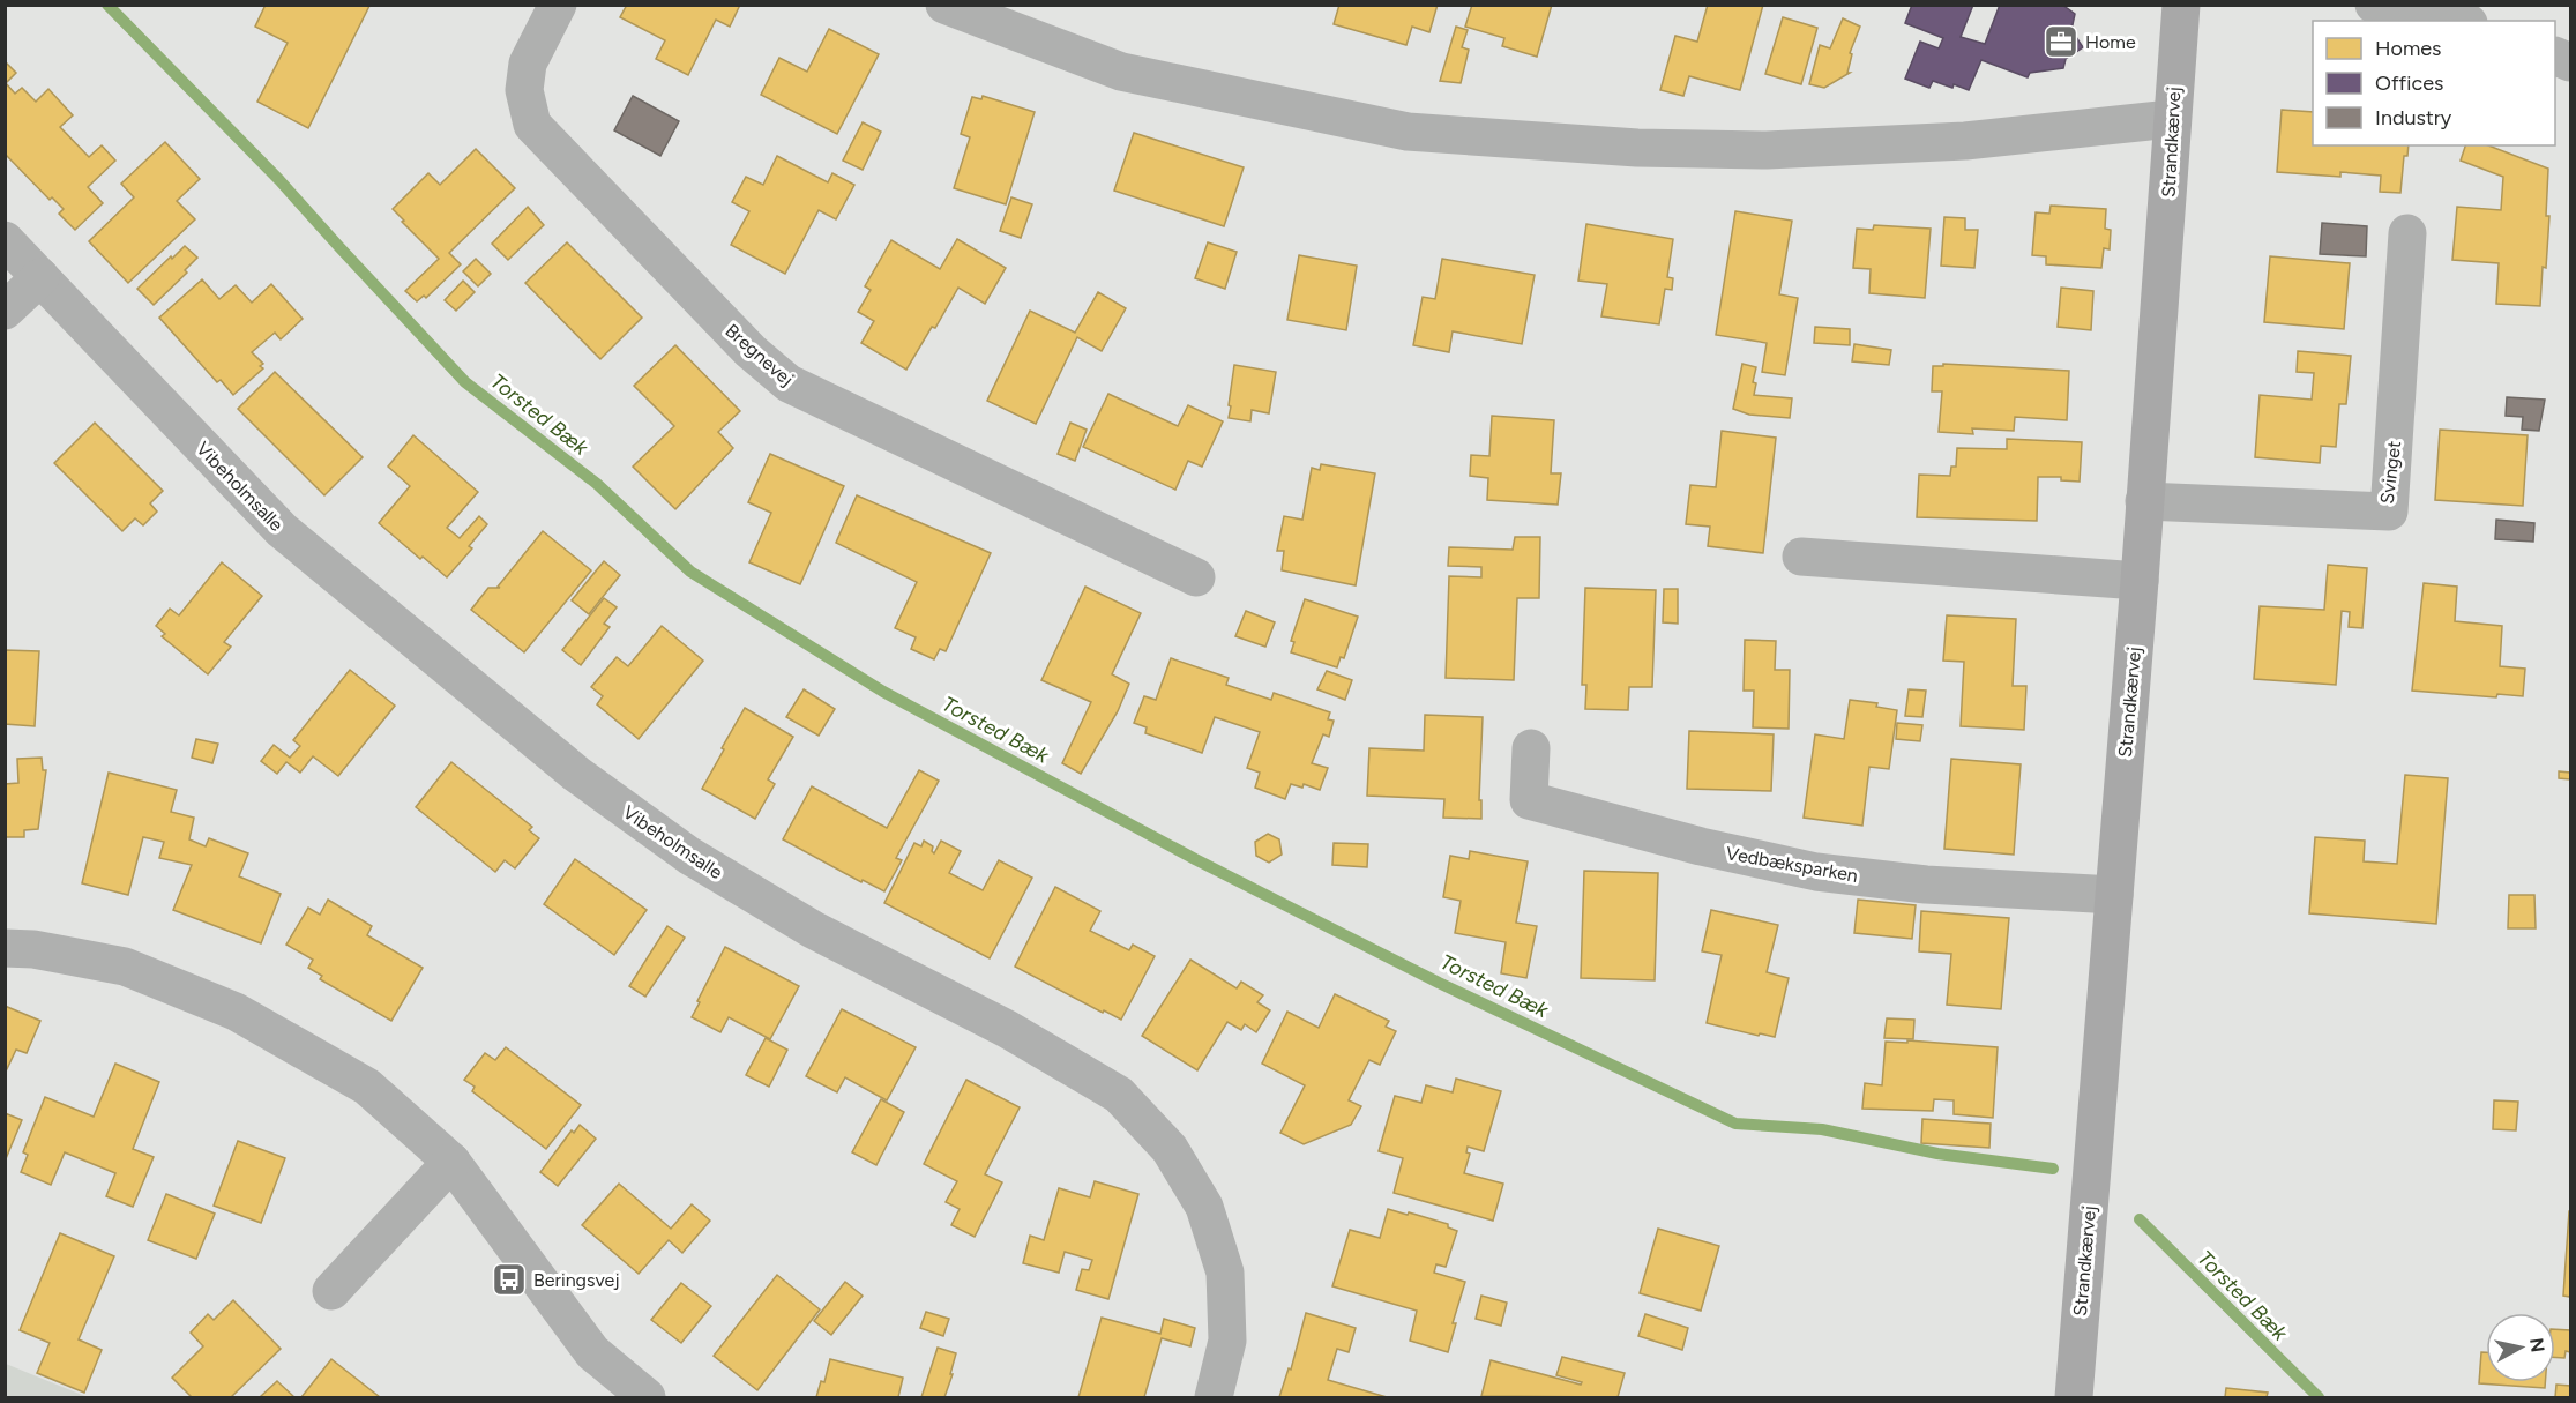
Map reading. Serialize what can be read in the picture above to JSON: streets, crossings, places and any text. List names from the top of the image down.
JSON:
{
  "streets": {
    "main road": ["Strandkærvej"],
    "street": [
      "Bregnevej",
      "Svinget",
      "Vibeholmsalle",
      "Vedbæksparken"
    ]
  },
  "crossings": [
    ["Strandkærvej", "Svinget"],
    ["Strandkærvej", "Vedbæksparken"]
  ],
  "water": ["Torsted Bæk"],
  "places": {
    "office": ["Home"],
    "bus stop": ["Beringsvej"]
  },
  "legend": ["Homes", "Offices", "Industry"],
  "north": "right"
}
